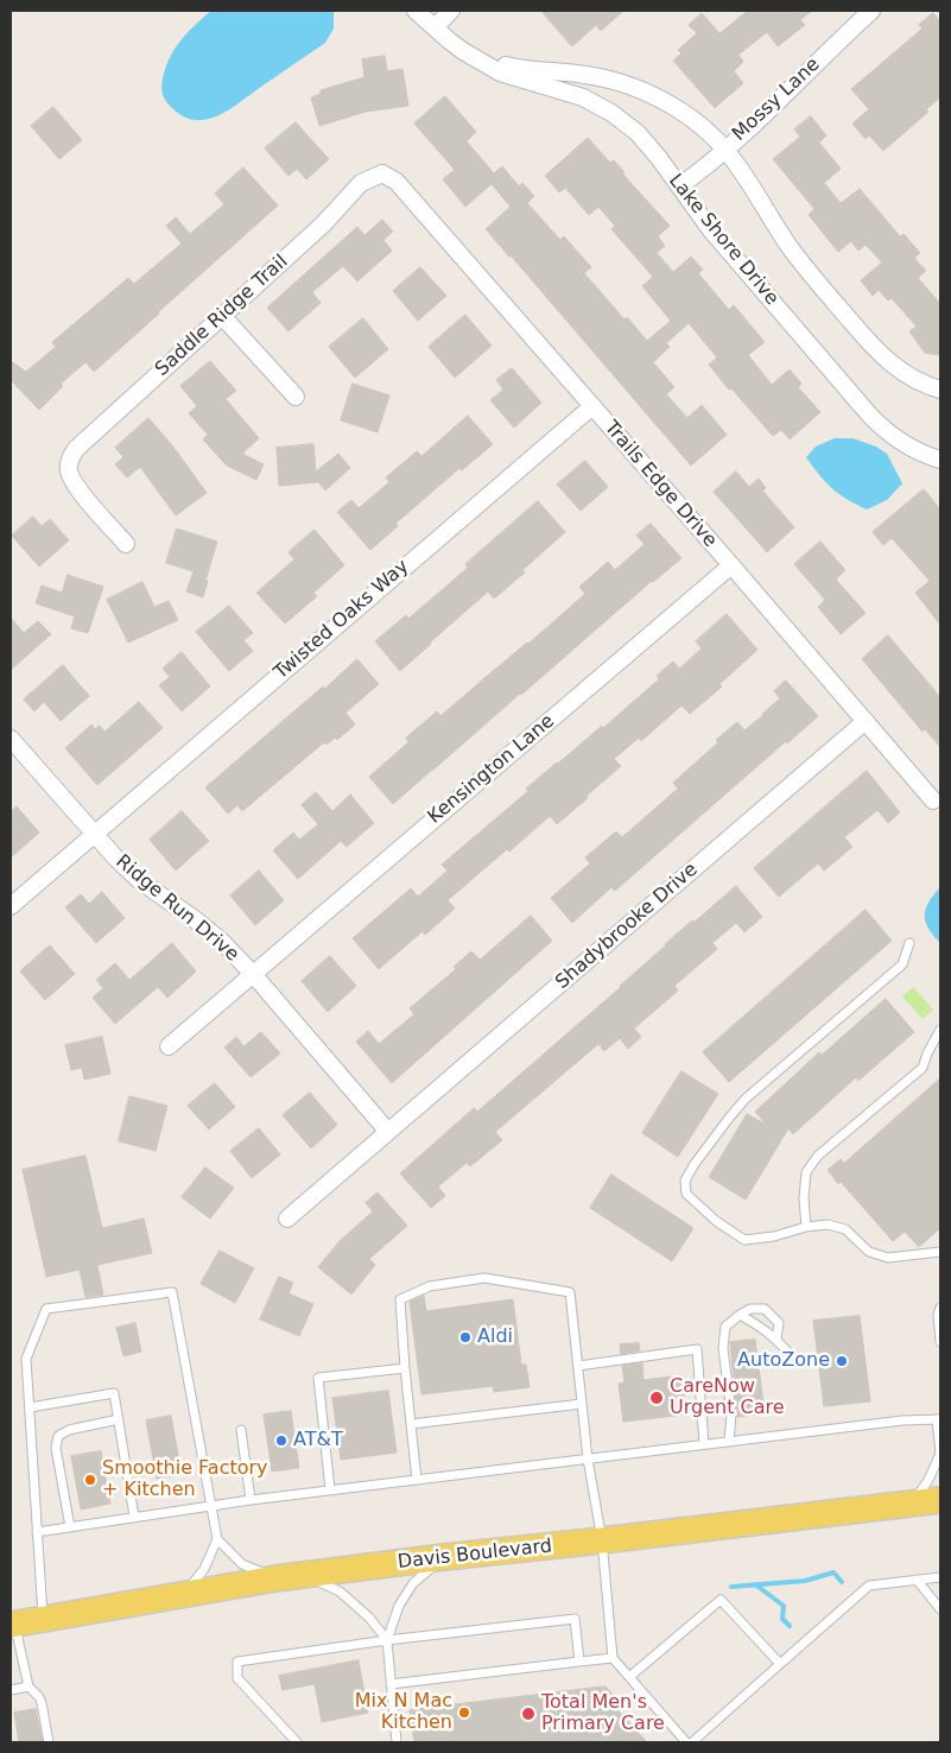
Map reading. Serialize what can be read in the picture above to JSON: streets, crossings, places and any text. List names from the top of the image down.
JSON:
{
  "streets": {
    "main road": ["Davis Boulevard"],
    "street": [
      "Mossy Lane",
      "Lake Shore Drive",
      "Saddle Ridge Trail",
      "Trails Edge Drive",
      "Twisted Oaks Way",
      "Kensington Lane",
      "Ridge Run Drive",
      "Shadybrooke Drive"
    ]
  },
  "crossings": [
    ["Mossy Lane", "Lake Shore Drive"],
    ["Saddle Ridge Trail", "Trails Edge Drive"],
    ["Trails Edge Drive", "Twisted Oaks Way"],
    ["Trails Edge Drive", "Kensington Lane"],
    ["Trails Edge Drive", "Shadybrooke Drive"],
    ["Twisted Oaks Way", "Ridge Run Drive"],
    ["Kensington Lane", "Ridge Run Drive"],
    ["Ridge Run Drive", "Shadybrooke Drive"]
  ],
  "places": [
    "Aldi",
    "AutoZone",
    "CareNow Urgent Care",
    "AT&T",
    "Smoothie Factory + Kitchen",
    "Mix N Mac Kitchen",
    "Total Men's Primary Care"
  ]
}
